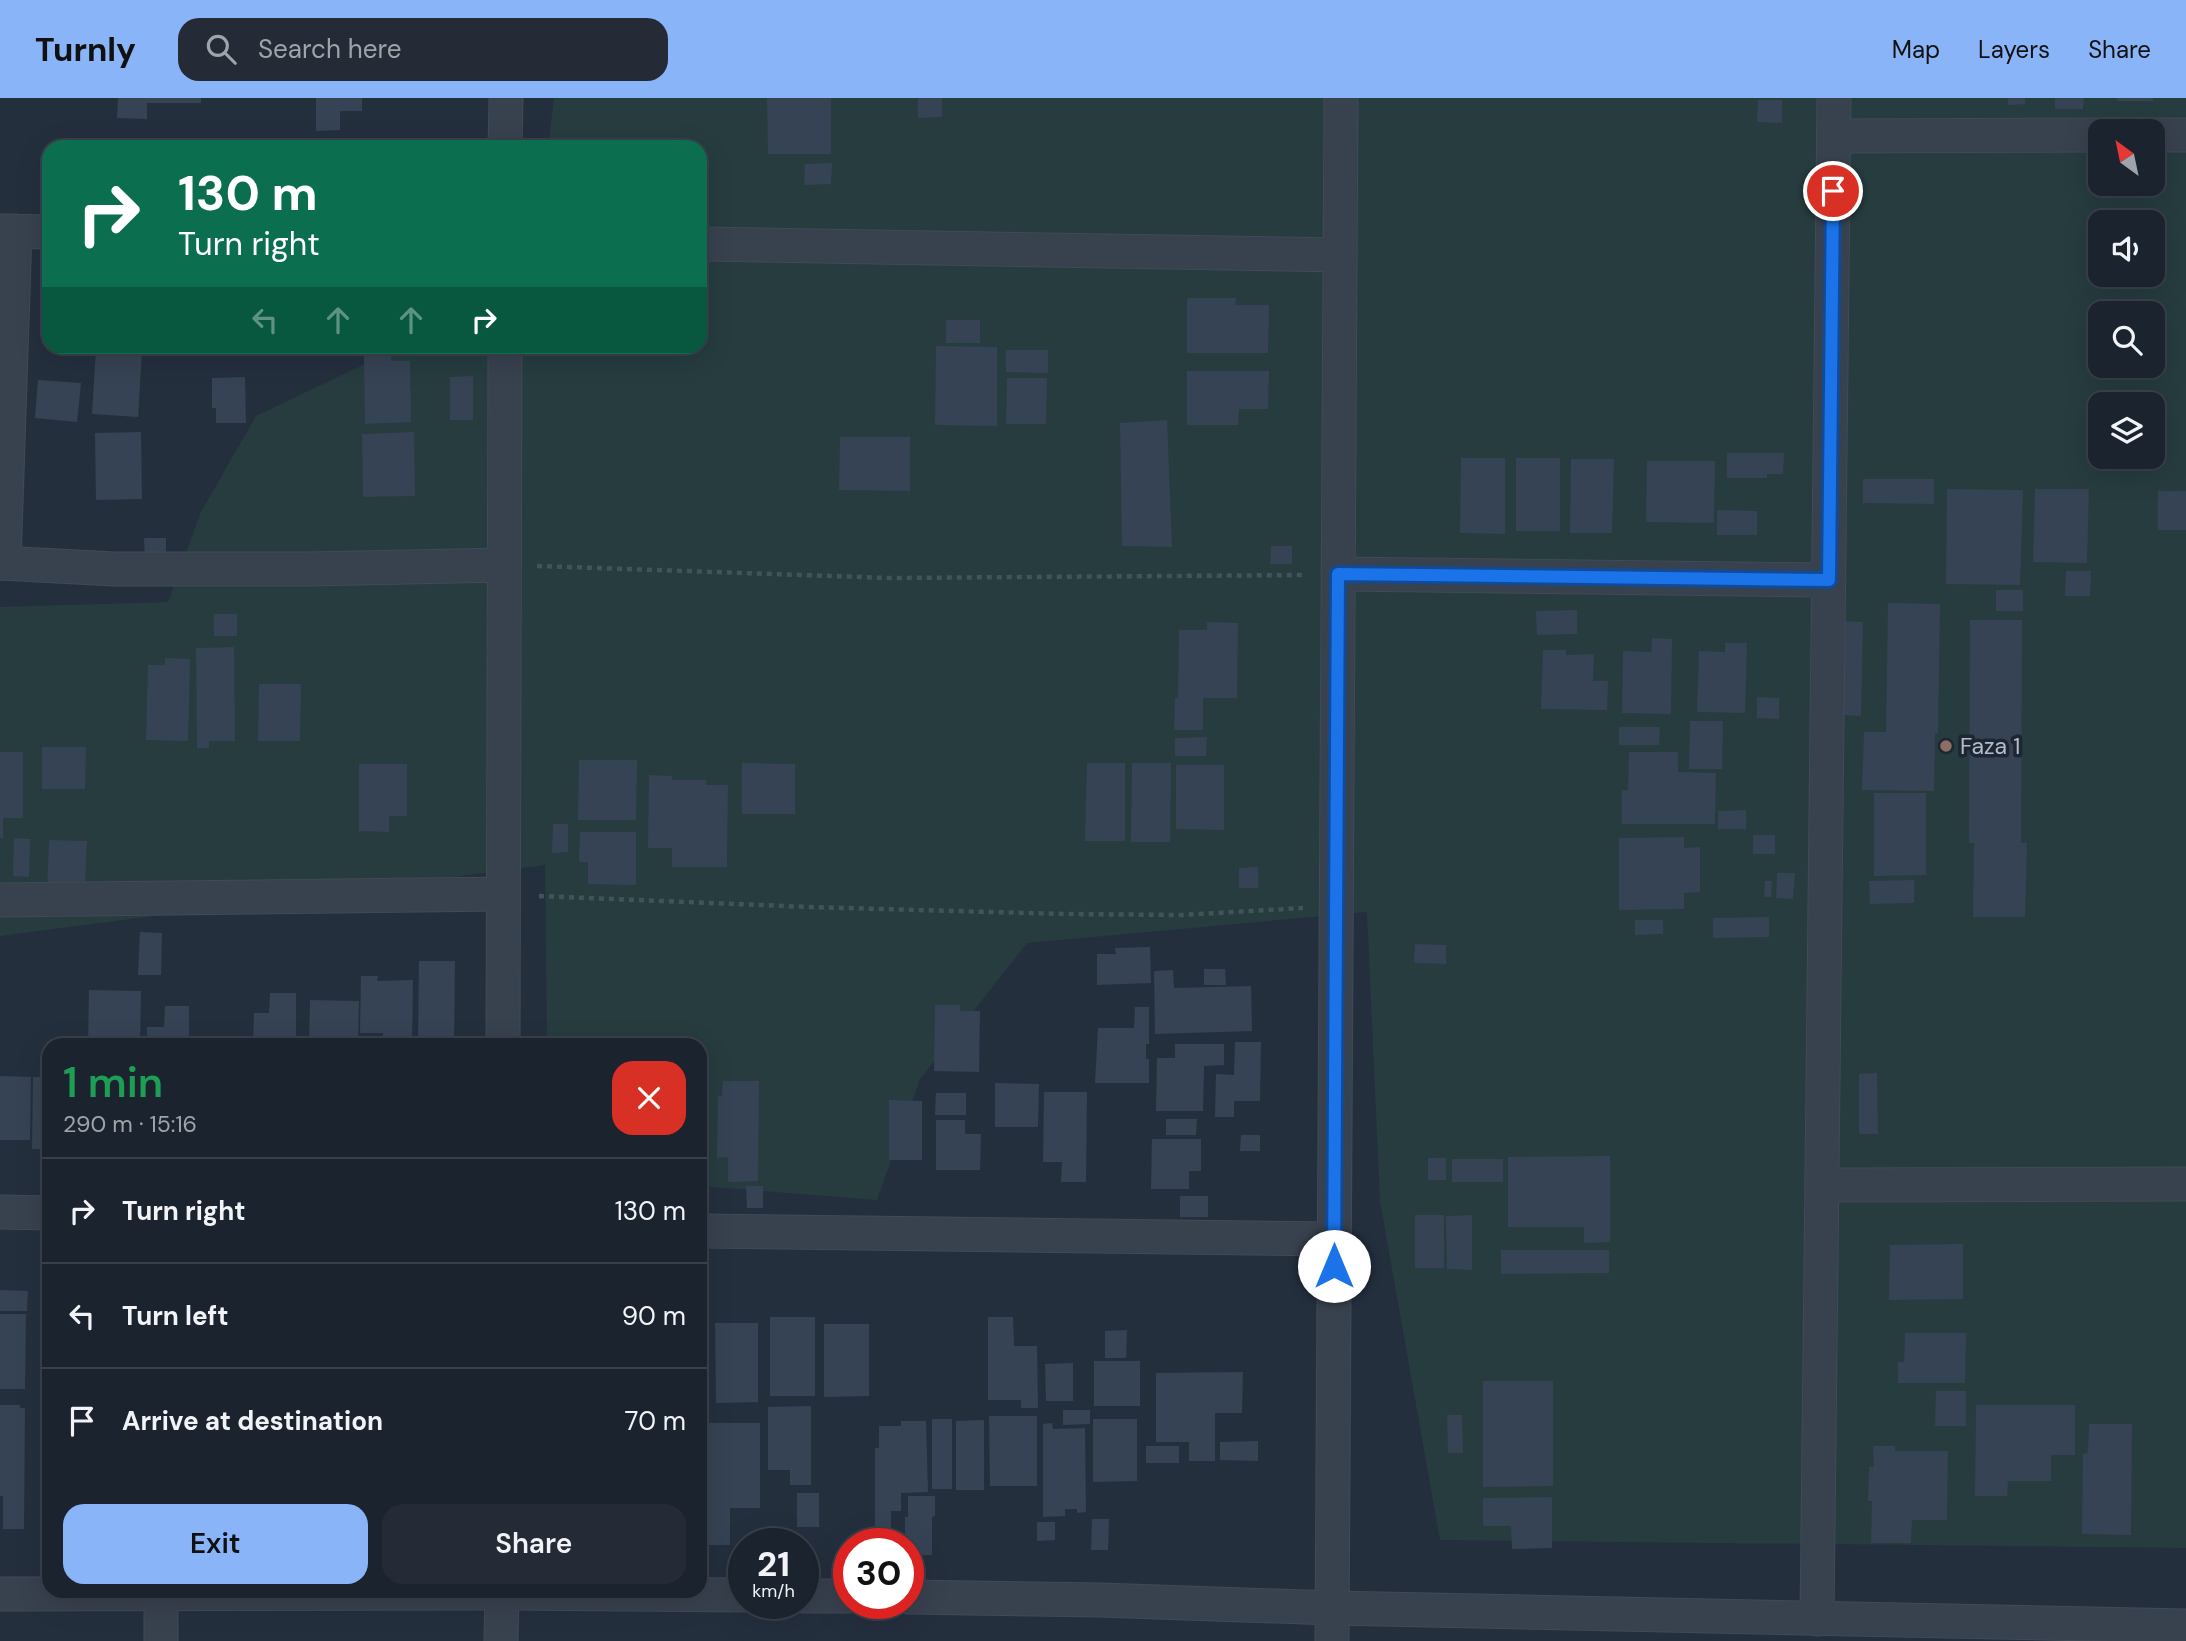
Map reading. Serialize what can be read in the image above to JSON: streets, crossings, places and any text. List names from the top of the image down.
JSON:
{
  "places": ["Faza 1"],
  "north": "top left",
  "page": {
    "header": "Turnly",
    "search": "Search here",
    "nav": ["Map", "Layers", "Share"],
    "turn": ["130 m", "Turn right"],
    "heading": ["1 min", "290 m · 15:16"],
    "list": [
      {
        "name": "Turn right",
        "value": "130 m"
      },
      {
        "name": "Turn left",
        "value": "90 m"
      },
      {
        "name": "Arrive at destination",
        "value": "70 m"
      }
    ],
    "buttons": ["Exit", "Share"],
    "speed": "21 km/h",
    "limit": "30"
  }
}
